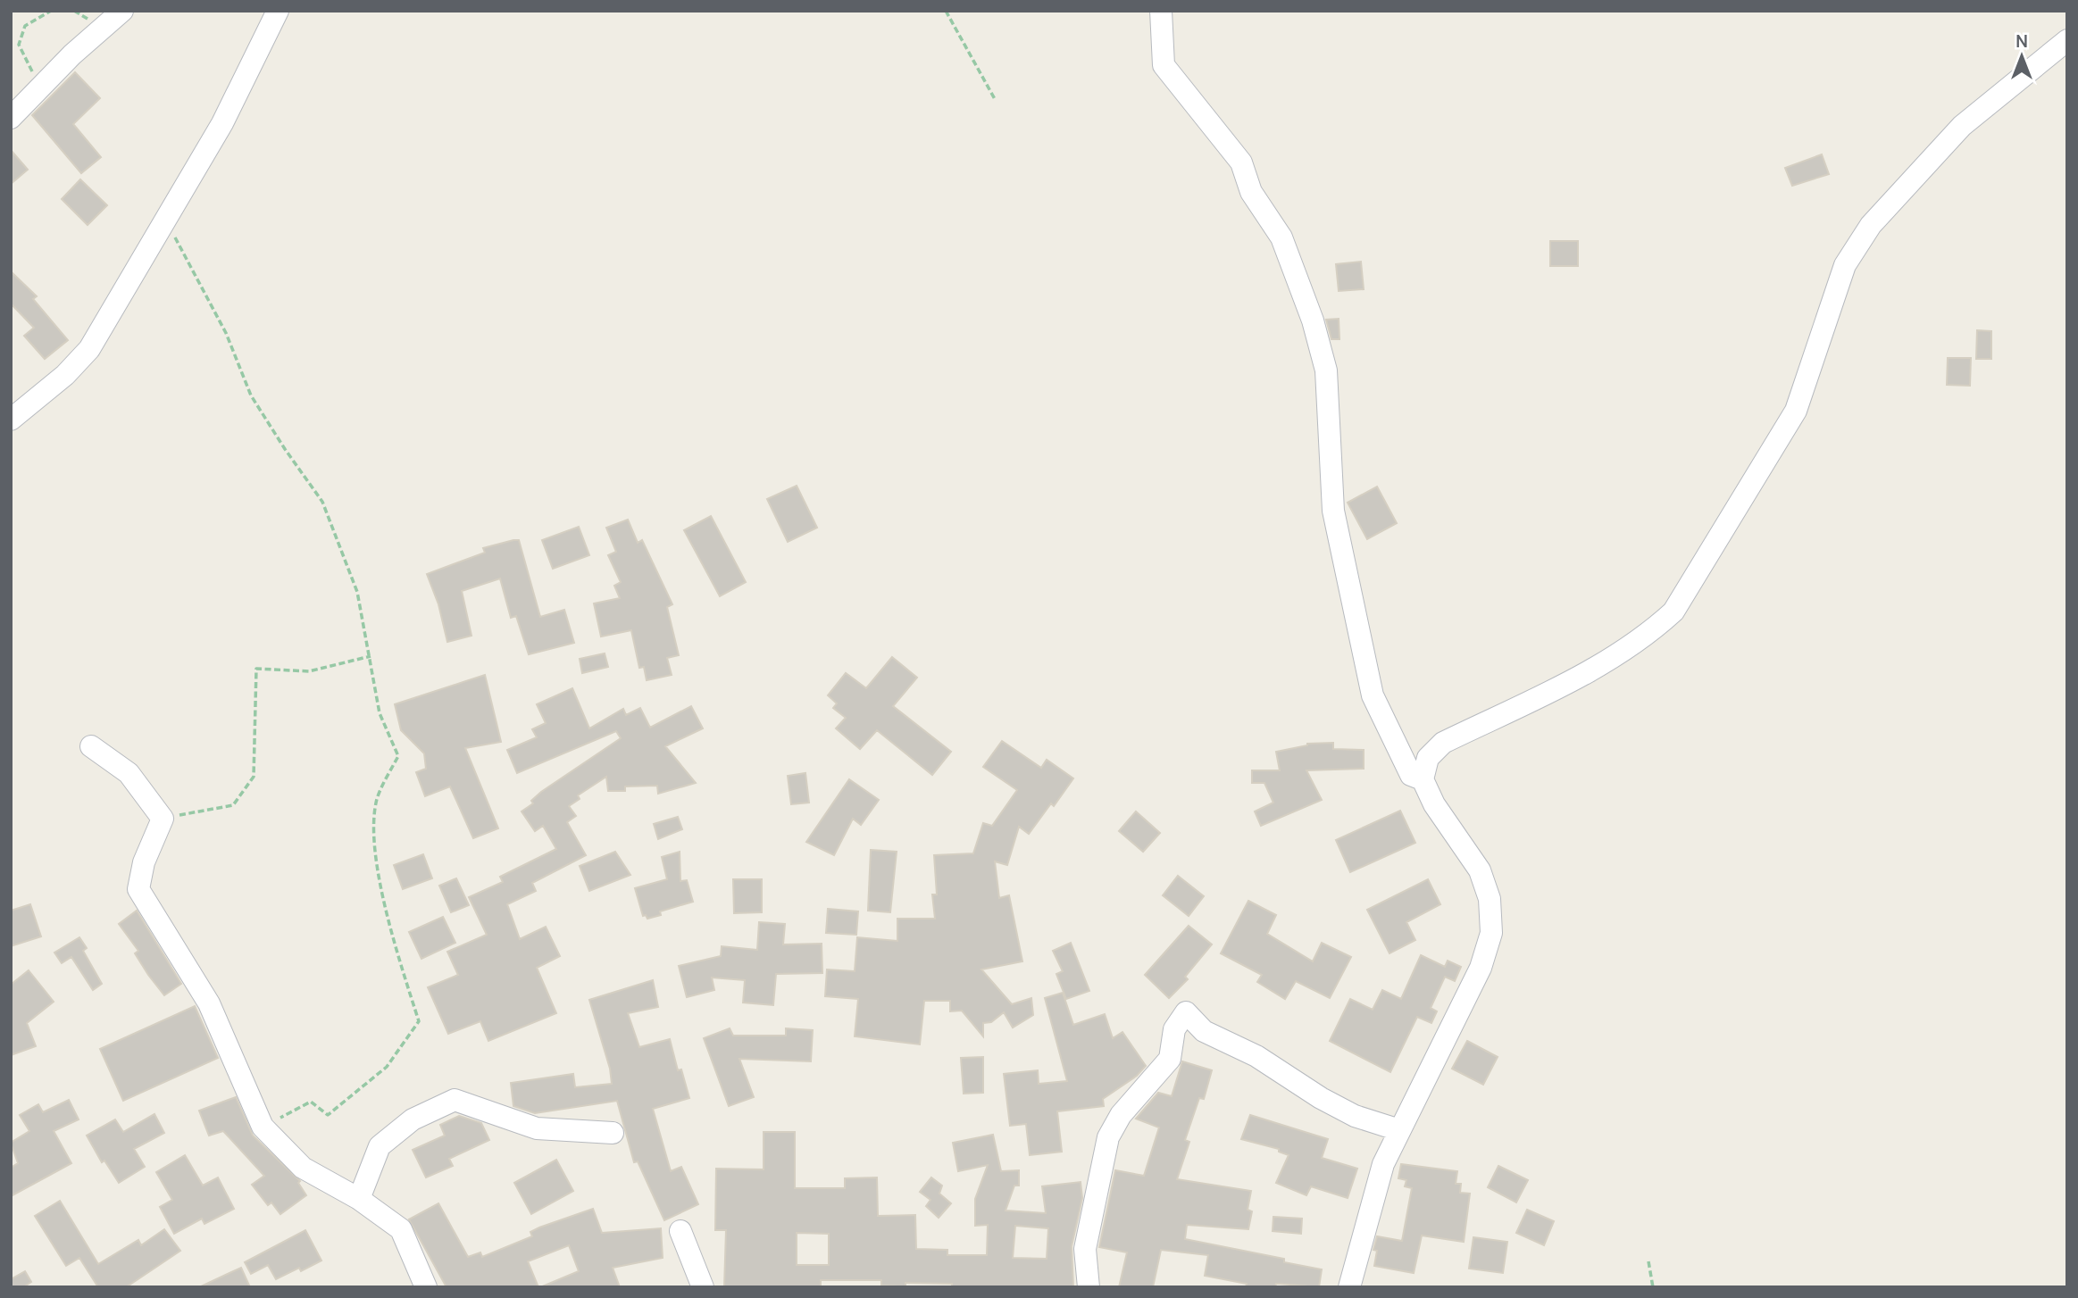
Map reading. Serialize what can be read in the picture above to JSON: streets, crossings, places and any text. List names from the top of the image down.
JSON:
{
  "north": "top"
}
